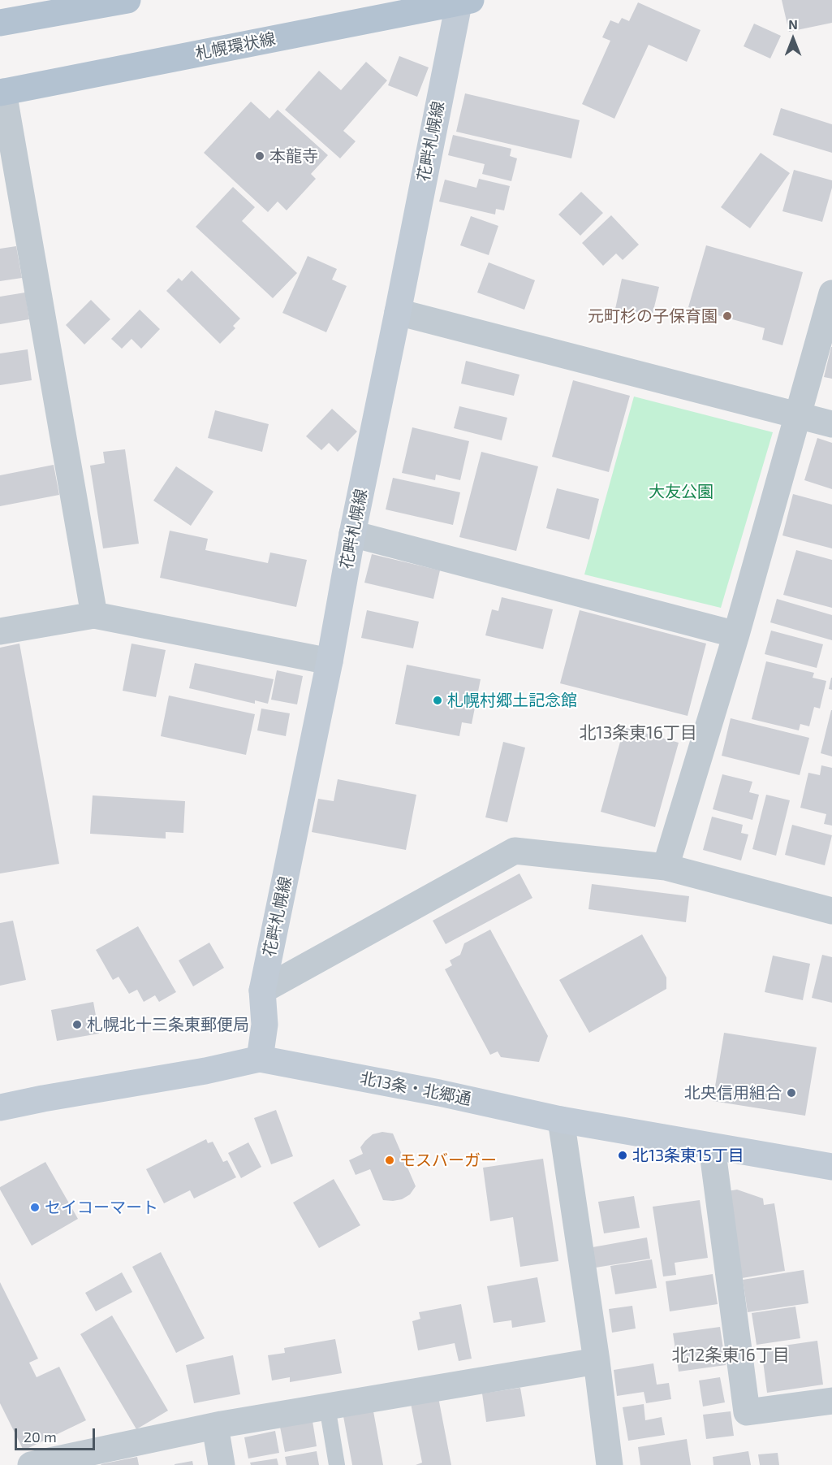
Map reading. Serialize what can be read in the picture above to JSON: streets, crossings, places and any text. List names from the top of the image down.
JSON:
{
  "streets": {
    "main road": ["札幌環状線", "花畔札幌線", "北13条・北郷通"]
  },
  "crossings": [
    ["札幌環状線", "花畔札幌線"],
    ["花畔札幌線", "北13条・北郷通"]
  ],
  "districts": ["北13条東16丁目", "北12条東16丁目"],
  "parks": ["大友公園"],
  "places": [
    "本龍寺",
    "元町杉の子保育園",
    "札幌村郷土記念館",
    "札幌北十三条東郵便局",
    "北央信用組合",
    "北13条東15丁目",
    "モスバーガー",
    "セイコーマート"
  ],
  "scale_bar": "20 m",
  "north": "top"
}
